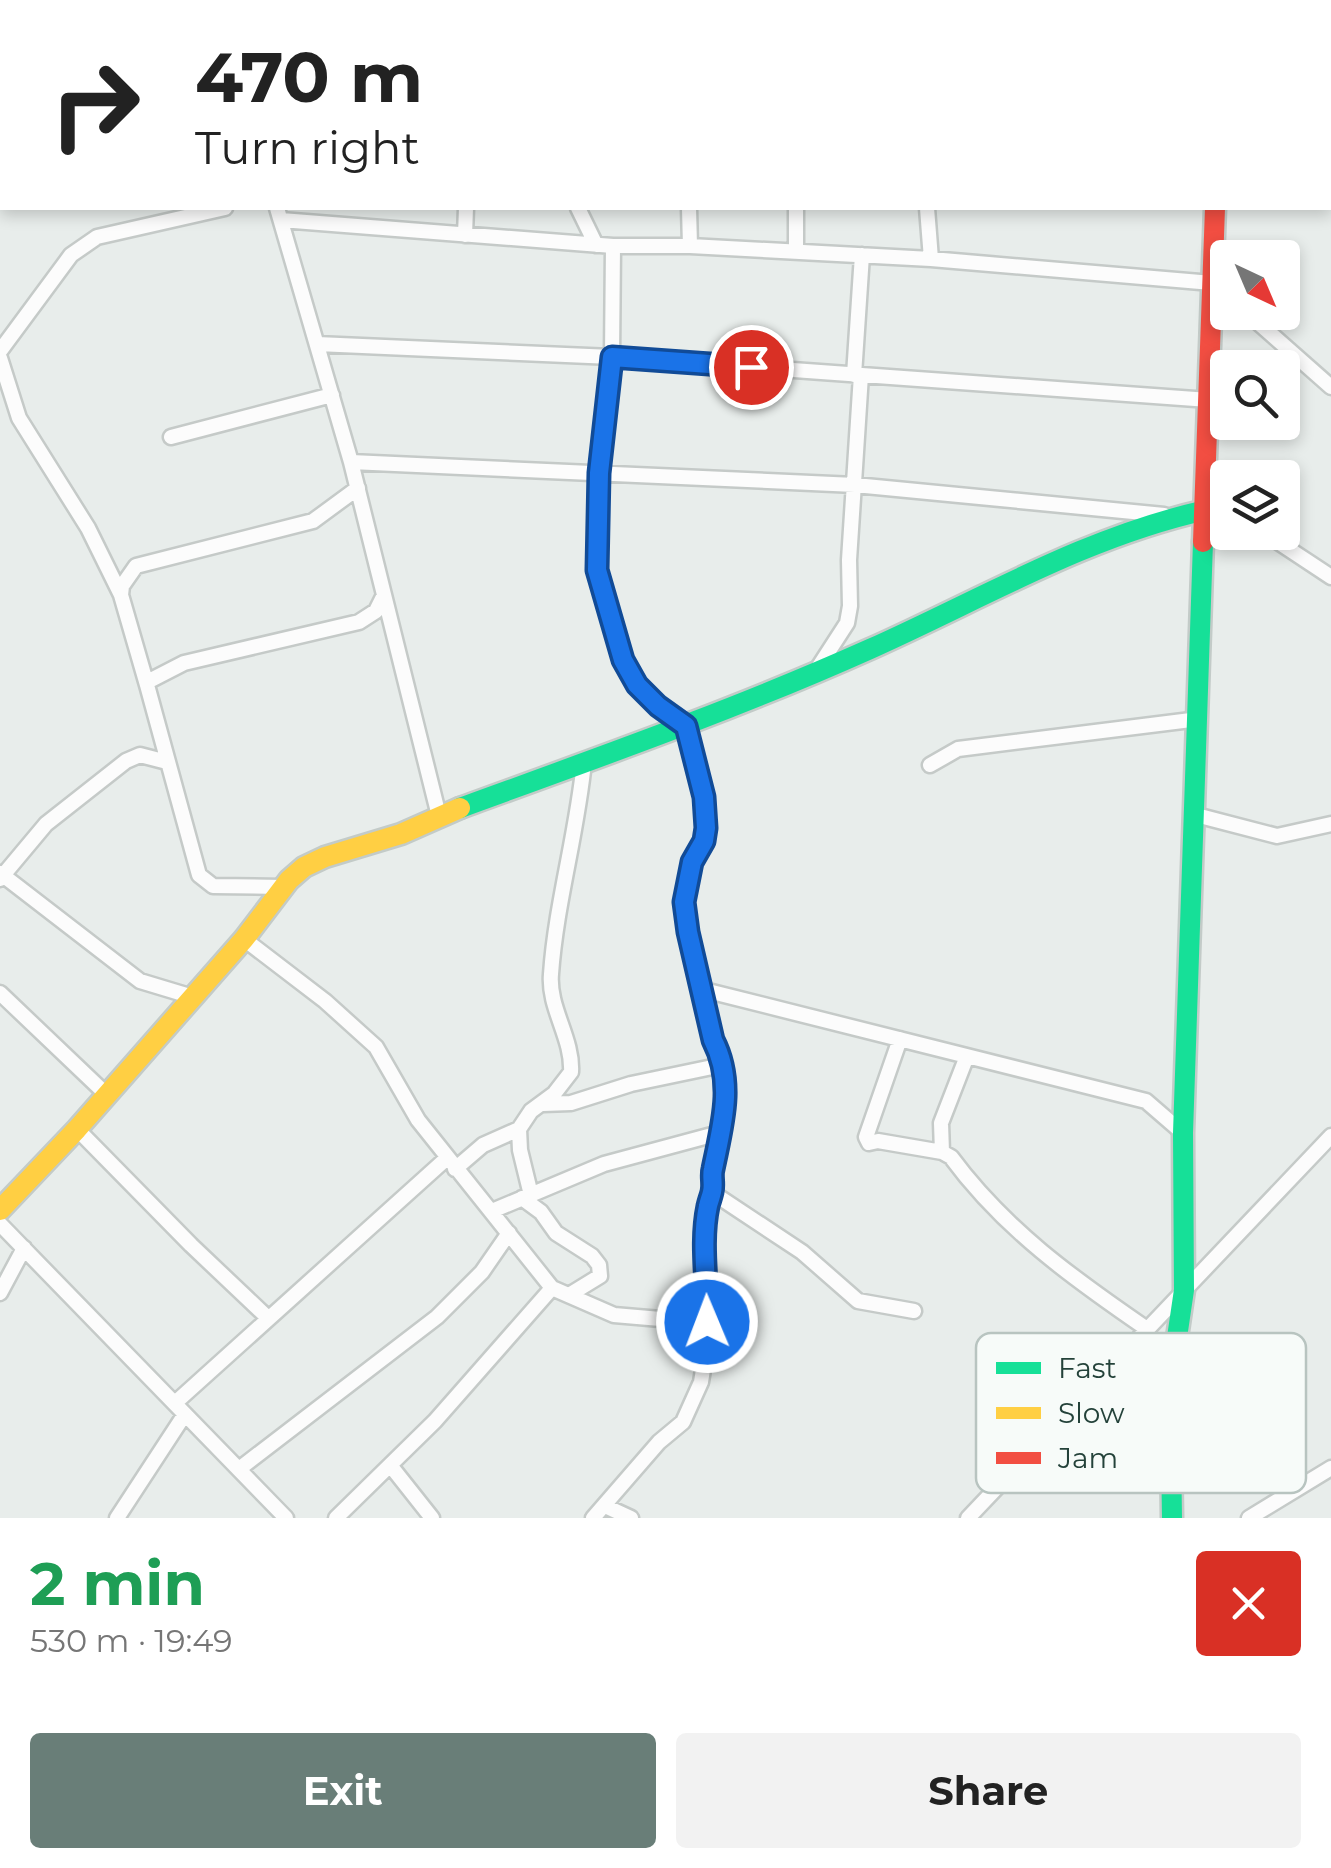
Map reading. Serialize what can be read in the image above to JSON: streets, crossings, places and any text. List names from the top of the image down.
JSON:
{
  "legend": ["Fast", "Slow", "Jam"],
  "north": "bottom right",
  "page": {
    "turn": ["470 m", "Turn right"],
    "heading": ["2 min", "530 m · 19:49"],
    "buttons": ["Exit", "Share"]
  }
}
